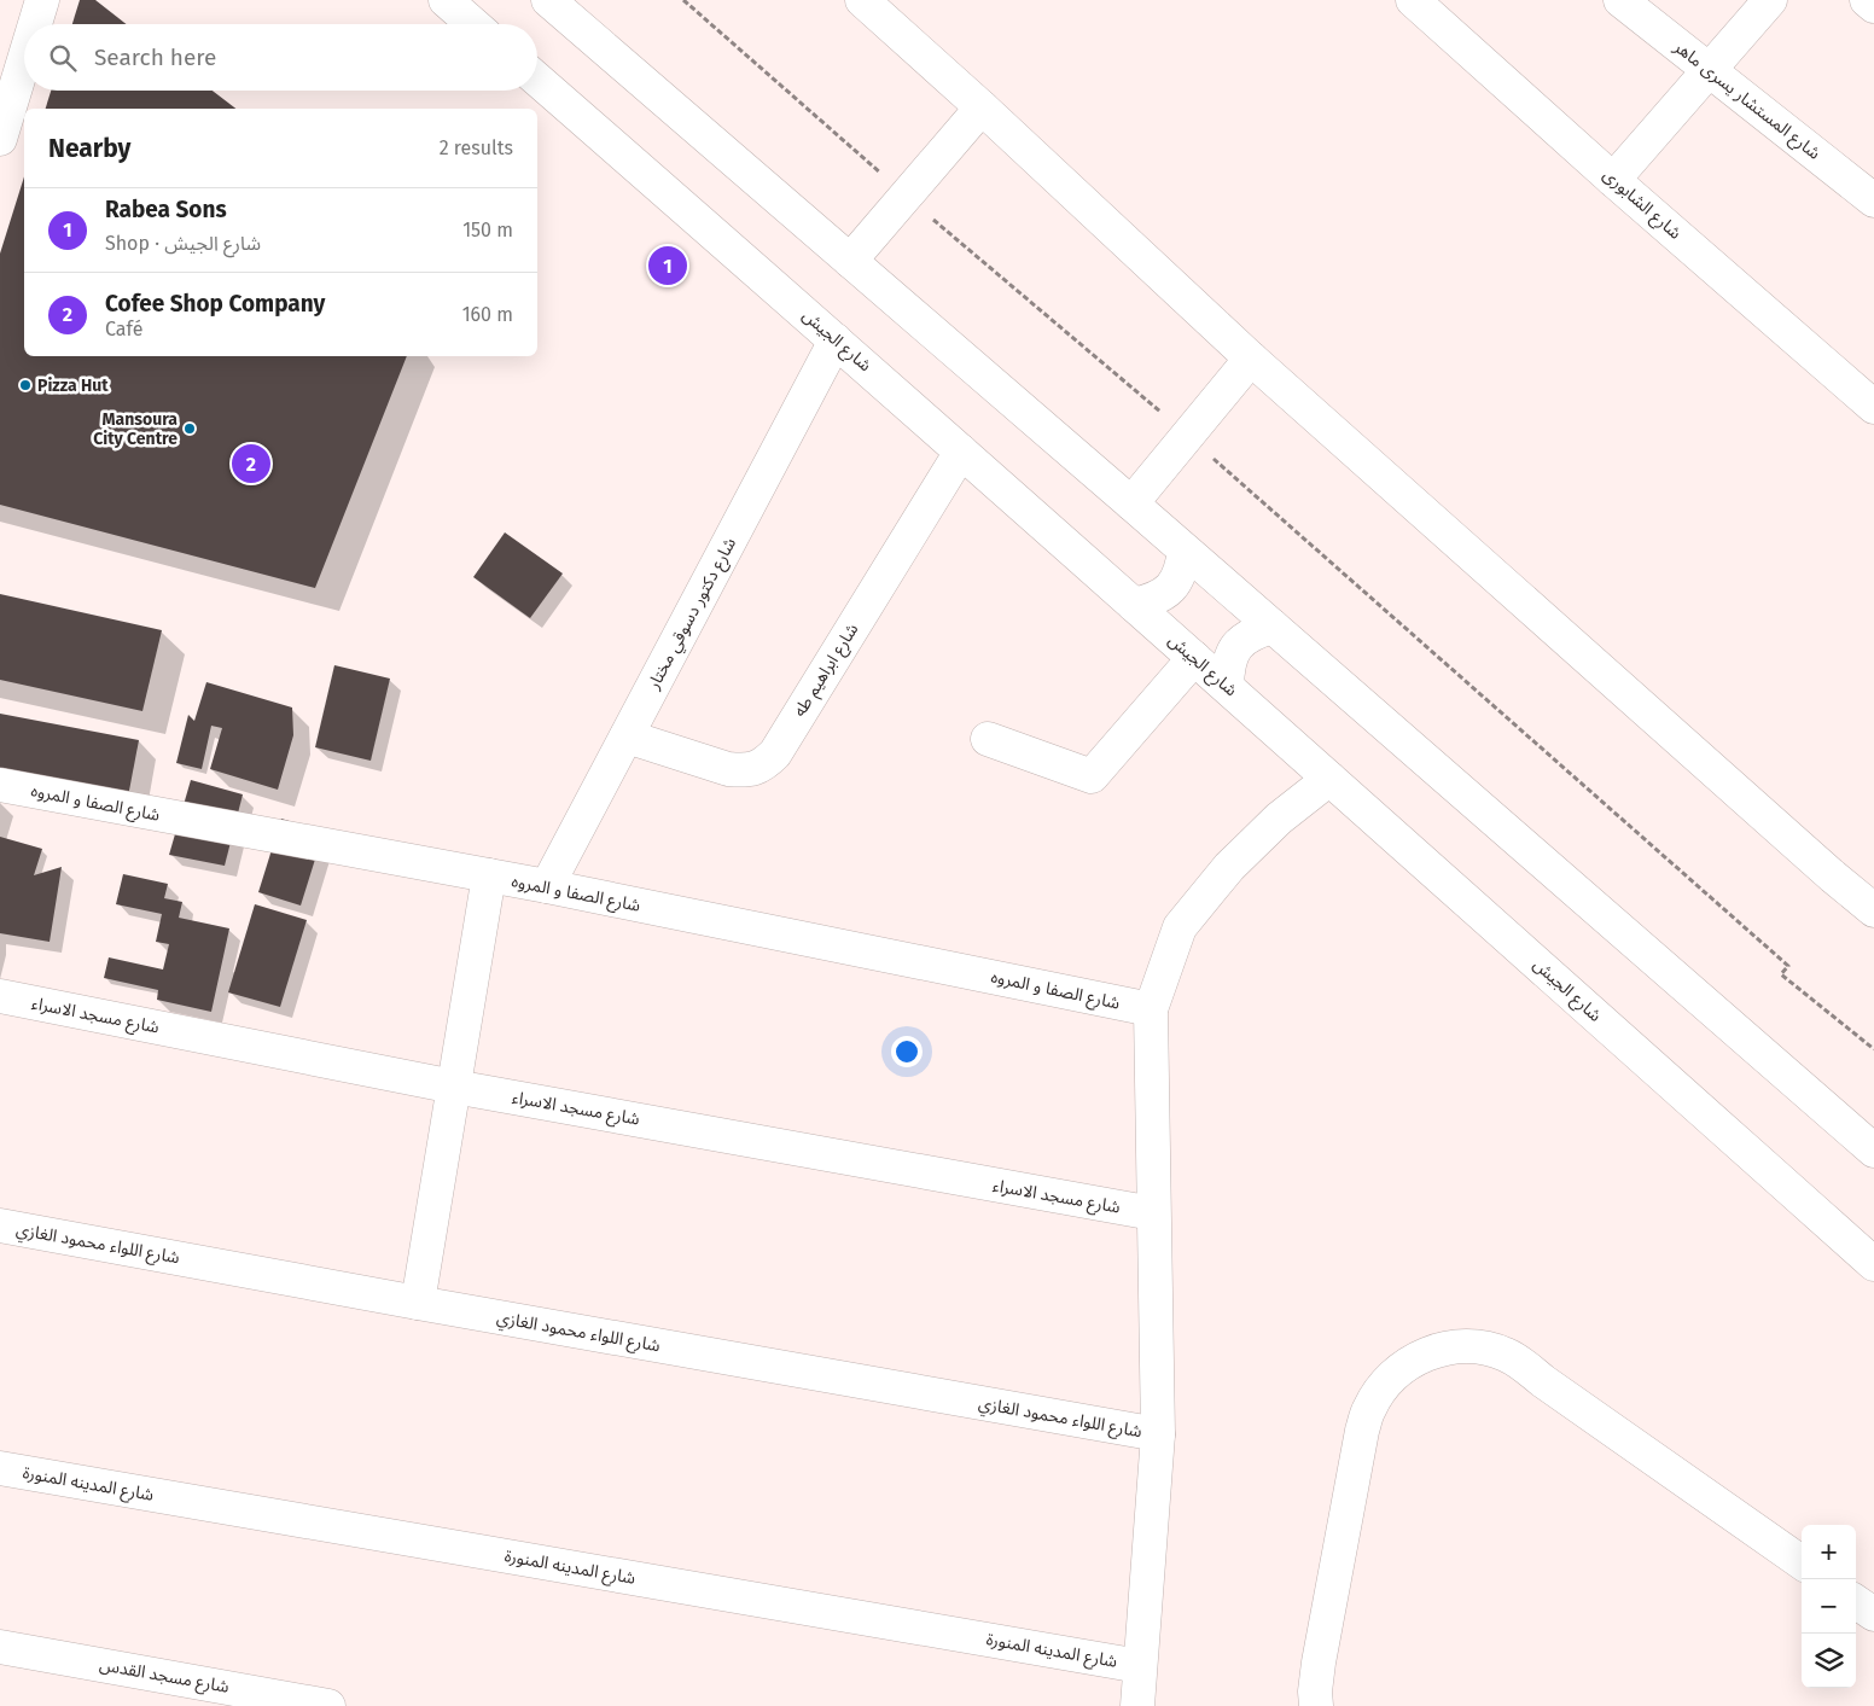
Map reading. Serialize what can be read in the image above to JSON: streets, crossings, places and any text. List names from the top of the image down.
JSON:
{
  "streets": {
    "street": [
      "شارع المستشار يسرى ماهر",
      "شارع الشابورى",
      "شارع الجيش",
      "شارع دكتور دسوقي مختار",
      "شارع ابراهيم طه",
      "شارع الصفا و المروه",
      "شارع مسجد الاسراء",
      "شارع اللواء محمود الغازي",
      "شارع المدينه المنورة",
      "شارع مسجد القدس"
    ]
  },
  "crossings": [
    ["شارع الجيش", "شارع دكتور دسوقي مختار"],
    ["شارع الجيش", "شارع ابراهيم طه"],
    ["شارع دكتور دسوقي مختار", "شارع ابراهيم طه"],
    ["شارع دكتور دسوقي مختار", "شارع الصفا و المروه"]
  ],
  "places": ["Pizza Hut", "Mansoura City Centre"],
  "page": {
    "search": "Search here",
    "heading": ["Nearby", "2 results"],
    "list": [
      {
        "mark": "1",
        "name": "Rabea Sons",
        "note": "Shop · شارع الجيش",
        "value": "150 m"
      },
      {
        "mark": "2",
        "name": "Cofee Shop Company",
        "note": "Café",
        "value": "160 m"
      }
    ],
    "pins": ["1", "2"],
    "map_buttons": ["+", "−"]
  }
}
